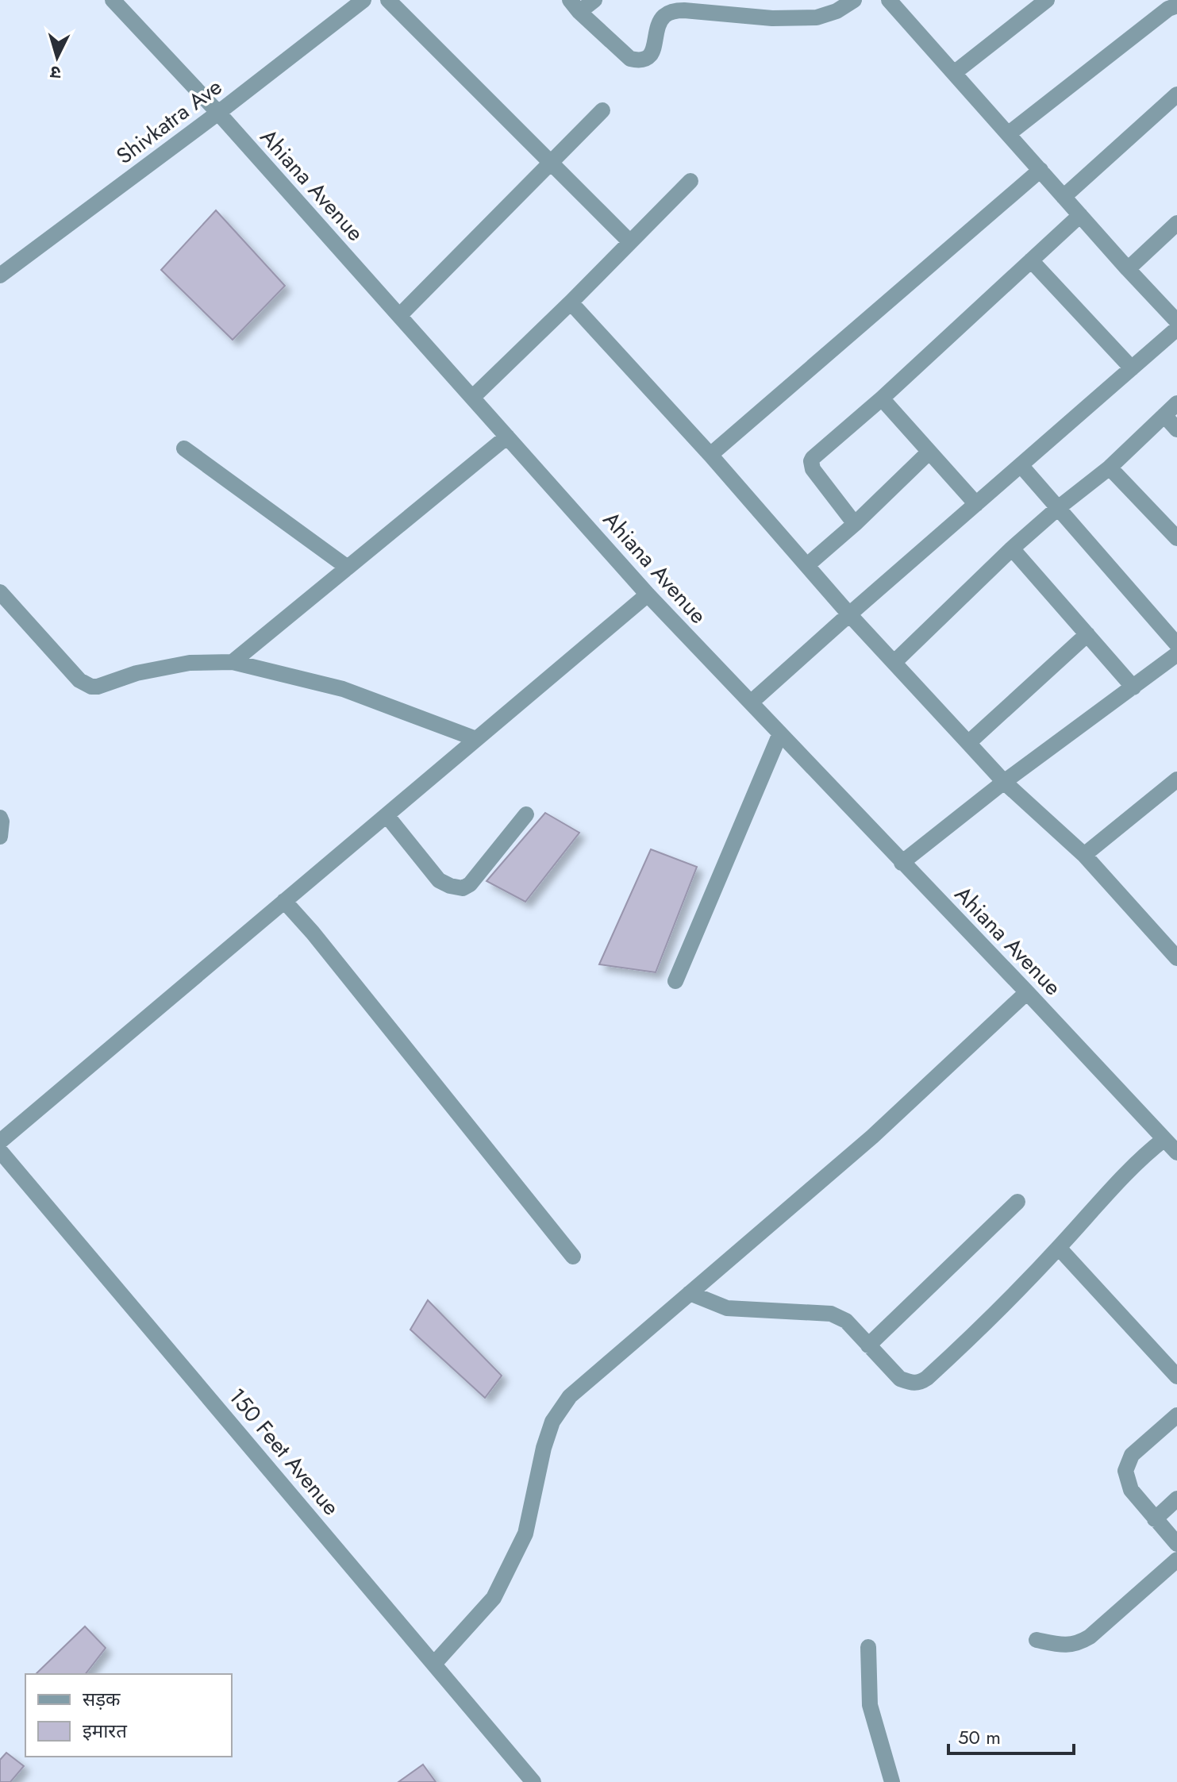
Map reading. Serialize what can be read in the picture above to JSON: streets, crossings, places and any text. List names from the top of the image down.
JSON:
{
  "streets": {
    "street": ["Shivkatra Ave", "Ahiana Avenue", "150 Feet Avenue"]
  },
  "crossings": [
    ["Shivkatra Ave", "Ahiana Avenue"]
  ],
  "legend": ["सड़क", "इमारत"],
  "scale_bar": "50 m",
  "north": "bottom"
}
